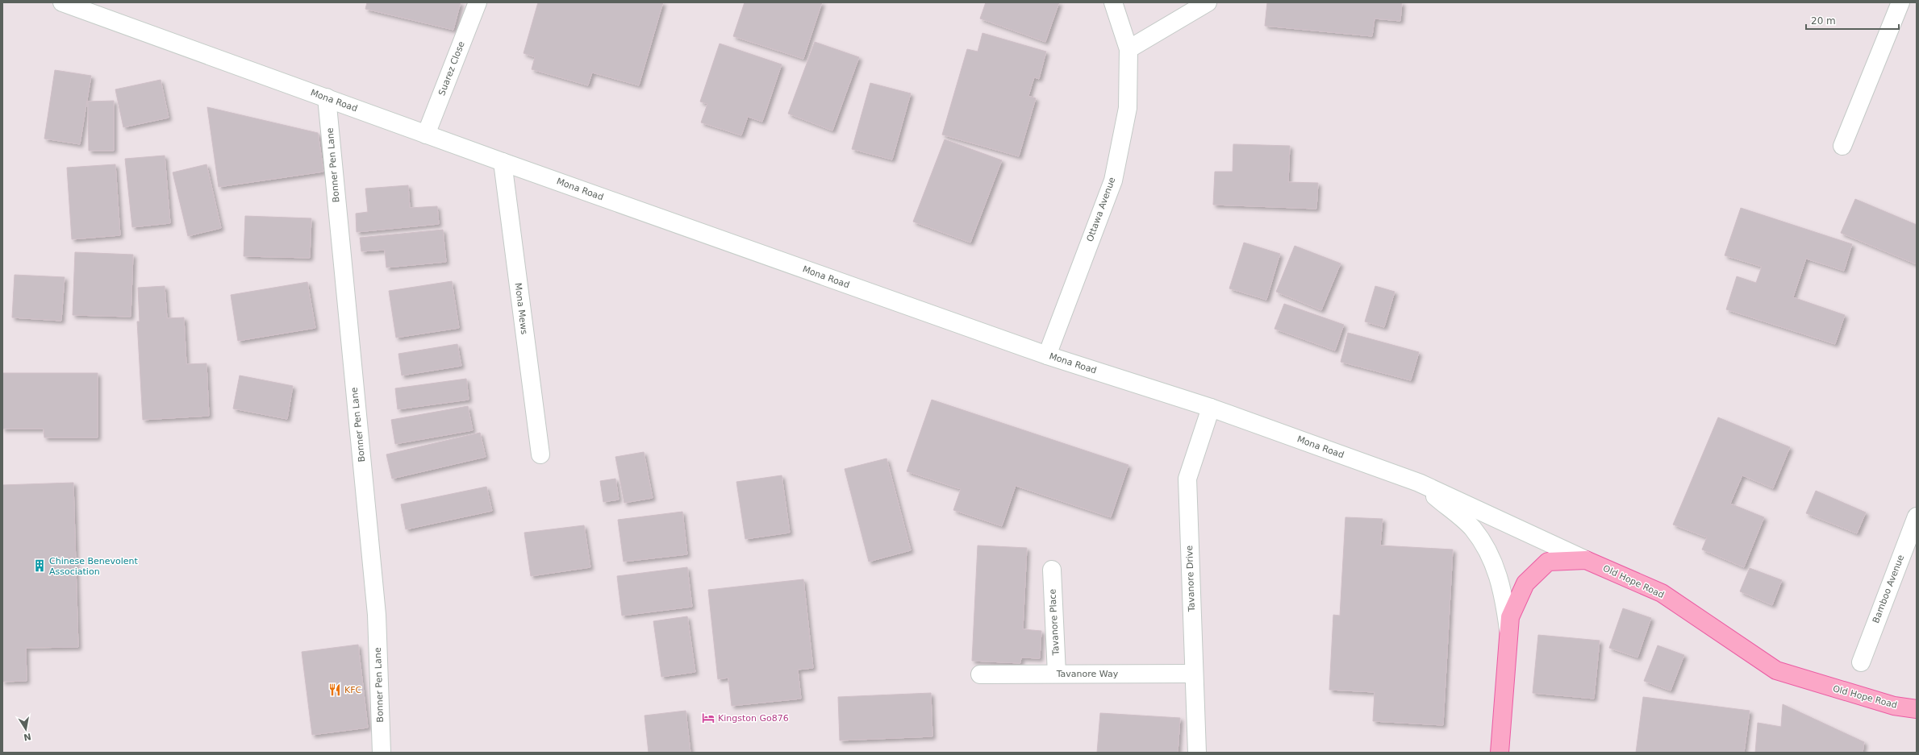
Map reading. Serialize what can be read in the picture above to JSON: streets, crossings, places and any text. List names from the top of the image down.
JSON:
{
  "streets": {
    "main road": ["Old Hope Road"],
    "street": [
      "Suarez Close",
      "Mona Road",
      "Bonner Pen Lane",
      "Ottawa Avenue",
      "Mona Mews",
      "Tavanore Drive",
      "Bamboo Avenue",
      "Tavanore Place",
      "Tavanore Way"
    ]
  },
  "crossings": [
    ["Suarez Close", "Mona Road"],
    ["Mona Road", "Bonner Pen Lane"],
    ["Mona Road", "Ottawa Avenue"],
    ["Mona Road", "Mona Mews"],
    ["Mona Road", "Tavanore Drive"],
    ["Mona Road", "Old Hope Road"],
    ["Tavanore Drive", "Tavanore Way"],
    ["Tavanore Place", "Tavanore Way"]
  ],
  "places": {
    "building": ["Chinese Benevolent Association"],
    "restaurant": ["KFC"],
    "hotel": ["Kingston Go876"]
  },
  "scale_bar": "20 m",
  "north": "bottom"
}
